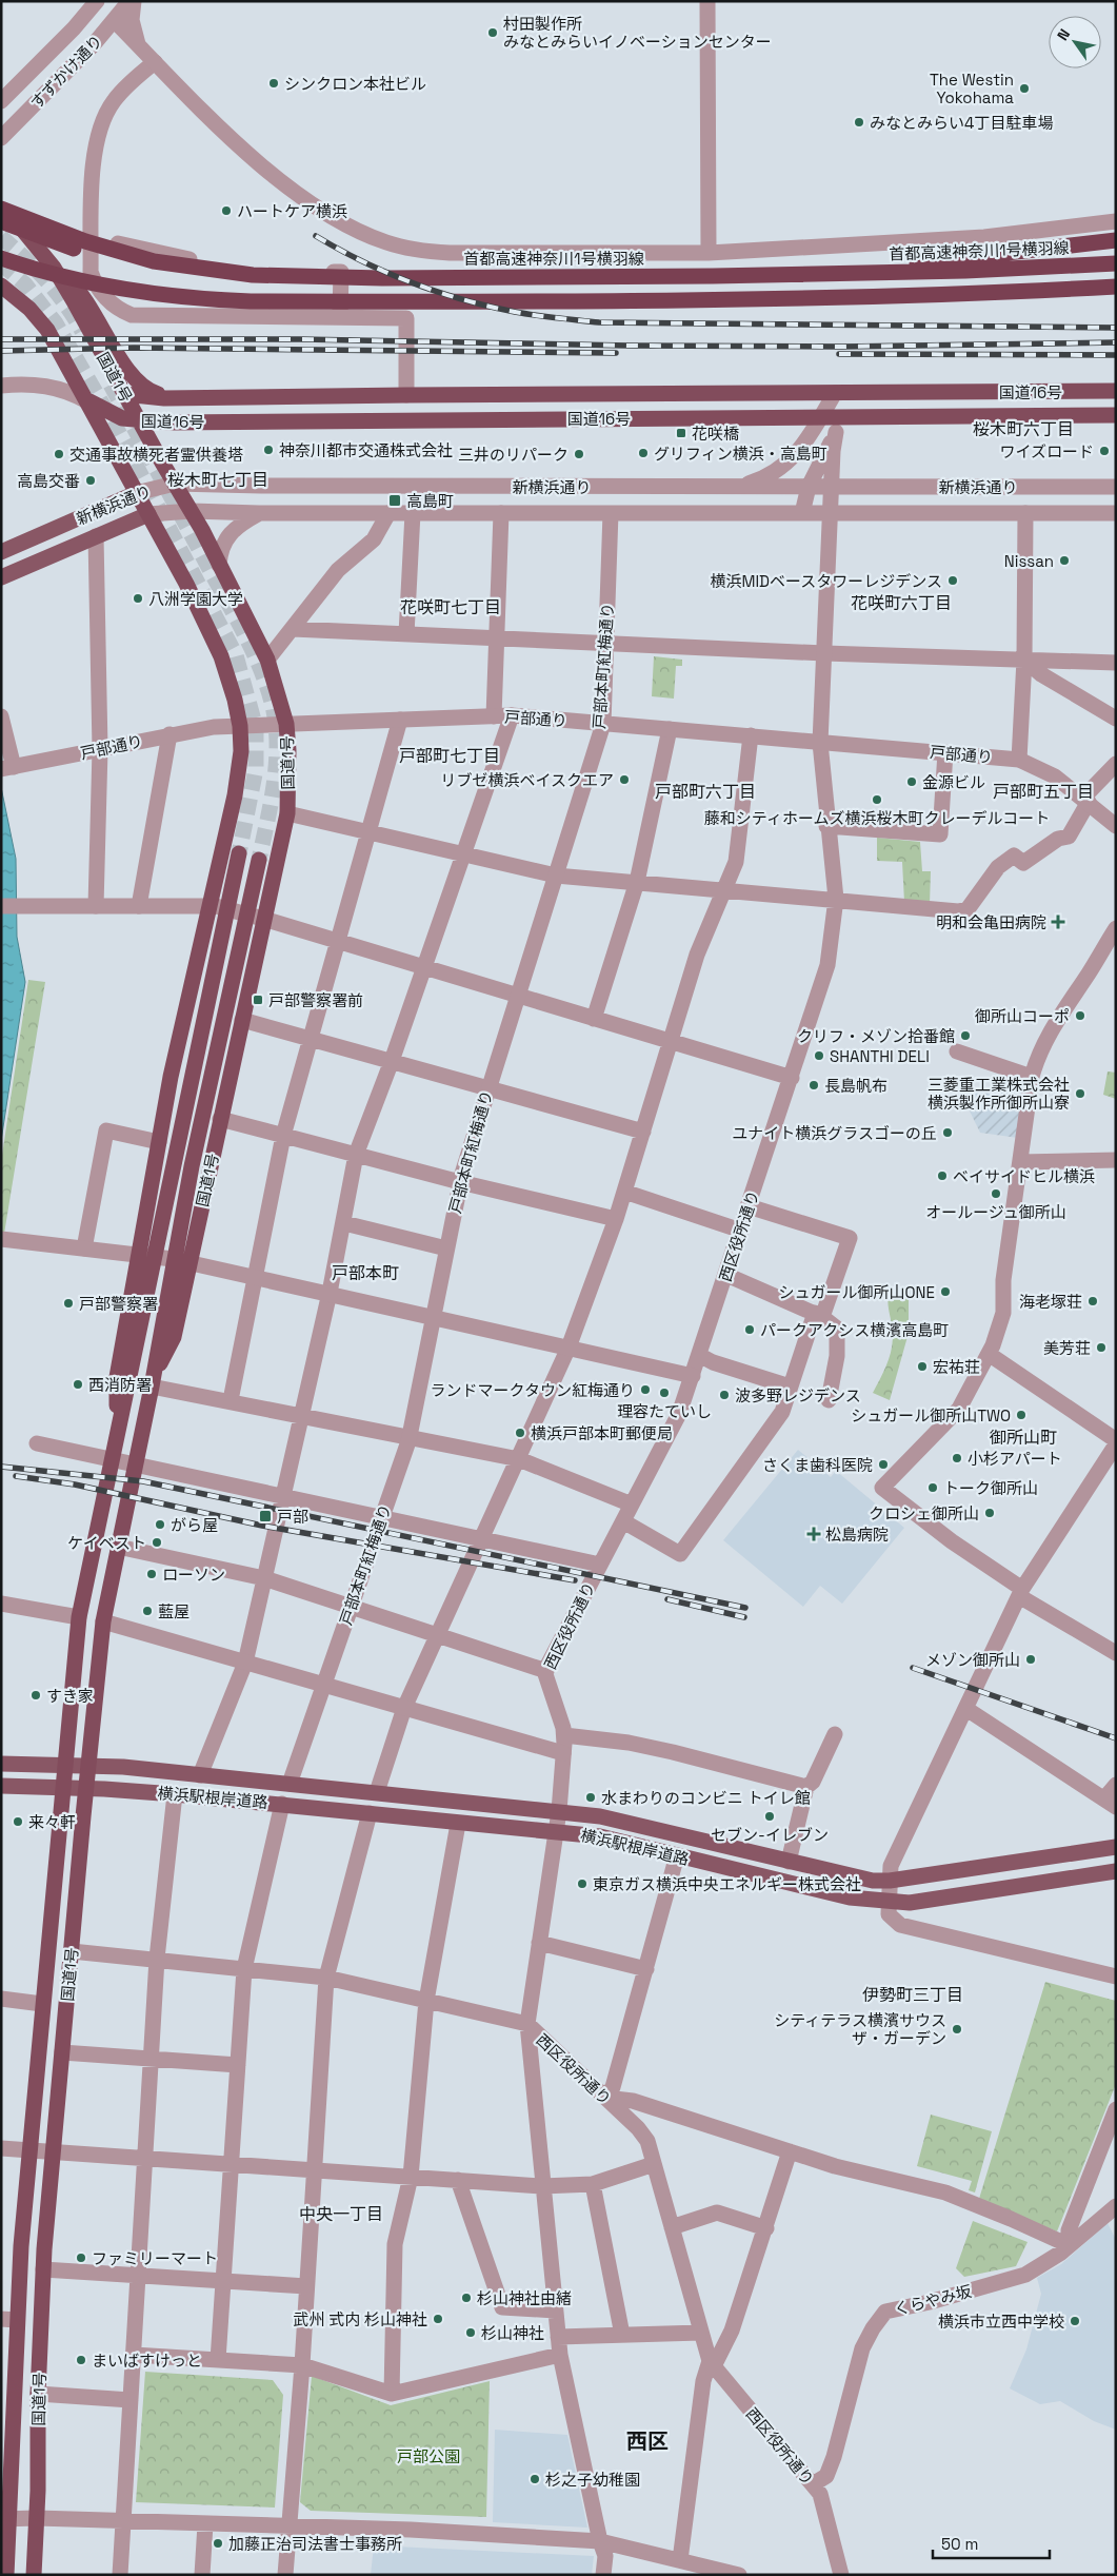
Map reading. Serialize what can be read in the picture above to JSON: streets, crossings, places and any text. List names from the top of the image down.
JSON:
{
  "streets": {
    "highway": ["首都高速神奈川1号横羽線", "国道1号", "国道16号"],
    "main road": ["新横浜通り", "横浜駅根岸道路"],
    "street": [
      "すずかけ通り",
      "戸部本町紅梅通り",
      "戸部通り",
      "西区役所通り",
      "くらやみ坂"
    ]
  },
  "crossings": [
    ["首都高速神奈川1号横羽線", "国道1号"],
    ["国道1号", "国道16号"],
    ["国道1号", "新横浜通り"],
    ["国道1号", "戸部通り"],
    ["国道1号", "横浜駅根岸道路"],
    ["新横浜通り", "戸部本町紅梅通り"],
    ["新横浜通り", "西区役所通り"],
    ["戸部本町紅梅通り", "戸部通り"],
    ["戸部本町紅梅通り", "横浜駅根岸道路"],
    ["戸部通り", "西区役所通り"],
    ["西区役所通り", "横浜駅根岸道路"],
    ["西区役所通り", "くらやみ坂"]
  ],
  "districts": [
    "桜木町六丁目",
    "桜木町七丁目",
    "花咲町六丁目",
    "花咲町七丁目",
    "戸部町七丁目",
    "戸部町六丁目",
    "戸部町五丁目",
    "戸部本町",
    "御所山町",
    "伊勢町三丁目",
    "中央一丁目",
    "西区"
  ],
  "parks": ["戸部公園"],
  "places": {
    "other": [
      "村田製作所 みなとみらいイノベーションセンター",
      "シンクロン本社ビル",
      "The Westin Yokohama",
      "みなとみらい4丁目駐車場",
      "ハートケア横浜",
      "神奈川都市交通株式会社",
      "ワイズロード",
      "グリフィン横浜・高島町",
      "交通事故横死者霊供養塔",
      "三井のリパーク",
      "高島交番",
      "Nissan",
      "横浜MIDベースタワーレジデンス",
      "八洲学園大学",
      "リブゼ横浜ベイスクエア",
      "金源ビル",
      "藤和シティホームズ横浜桜木町クレーデルコート",
      "御所山コーポ",
      "クリフ・メゾン拾番館",
      "SHANTHI DELI",
      "長島帆布",
      "三菱重工業株式会社 横浜製作所御所山寮",
      "ユナイト横浜グラスゴーの丘",
      "ベイサイドヒル横浜",
      "オールージュ御所山",
      "シュガール御所山ONE",
      "海老塚荘",
      "戸部警察署",
      "パークアクシス横濱高島町",
      "美芳荘",
      "宏祐荘",
      "西消防署",
      "ランドマークタウン紅梅通り",
      "理容たていし",
      "波多野レジデンス",
      "シュガール御所山TWO",
      "横浜戸部本町郵便局",
      "小杉アパート",
      "さくま歯科医院",
      "トーク御所山",
      "クロシェ御所山",
      "がら屋",
      "ケイベスト",
      "ローソン",
      "藍屋",
      "メゾン御所山",
      "すき家",
      "水まわりのコンビニ トイレ館",
      "セブン-イレブン",
      "来々軒",
      "東京ガス横浜中央エネルギー株式会社",
      "シティテラス横濱サウス ザ・ガーデン",
      "ファミリーマート",
      "杉山神社由緒",
      "武州 式内 杉山神社",
      "横浜市立西中学校",
      "杉山神社",
      "まいばすけっと",
      "杉之子幼稚園",
      "加藤正治司法書士事務所"
    ],
    "transit": [
      "花咲橋",
      "高島町",
      "戸部警察署前",
      "戸部"
    ],
    "health": ["明和会亀田病院", "松島病院"]
  },
  "scale_bar": "50 m",
  "north": "top left"
}
